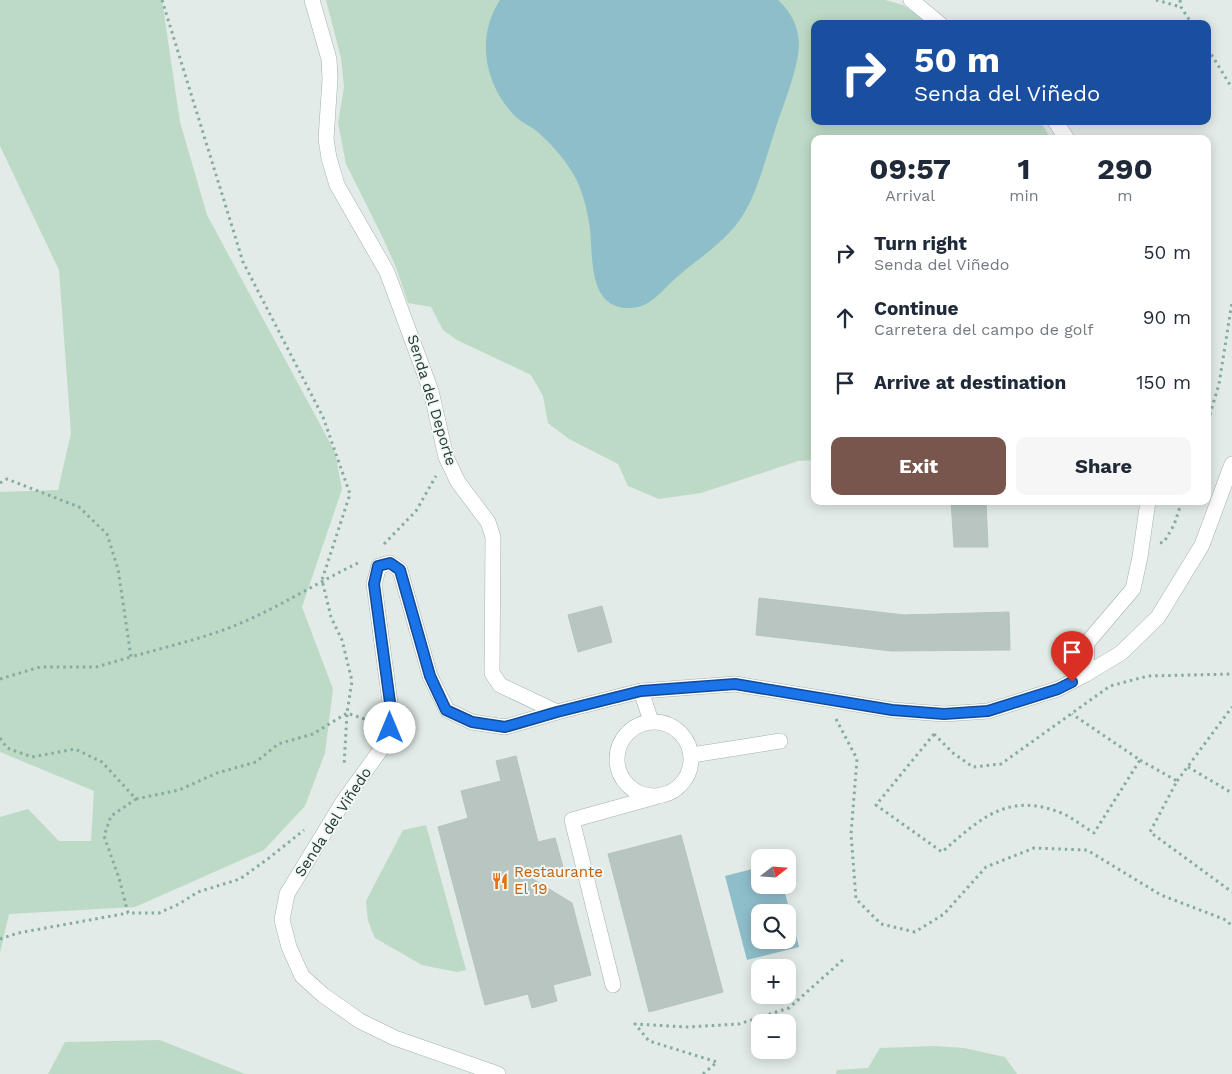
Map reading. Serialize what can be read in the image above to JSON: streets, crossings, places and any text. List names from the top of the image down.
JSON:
{
  "streets": {
    "street": ["Senda del Deporte", "Senda del Viñedo"]
  },
  "places": {
    "restaurant": ["Restaurante El 19"]
  },
  "north": "right",
  "page": {
    "turn": ["50 m", "Senda del Viñedo"],
    "eta": [
      "09:57",
      "Arrival",
      "1",
      "min",
      "290",
      "m"
    ],
    "list": [
      {
        "name": "Turn right",
        "note": "Senda del Viñedo",
        "value": "50 m"
      },
      {
        "name": "Continue",
        "note": "Carretera del campo de golf",
        "value": "90 m"
      },
      {
        "name": "Arrive at destination",
        "value": "150 m"
      }
    ],
    "buttons": ["Exit", "Share"],
    "map_buttons": ["+", "−"]
  }
}
